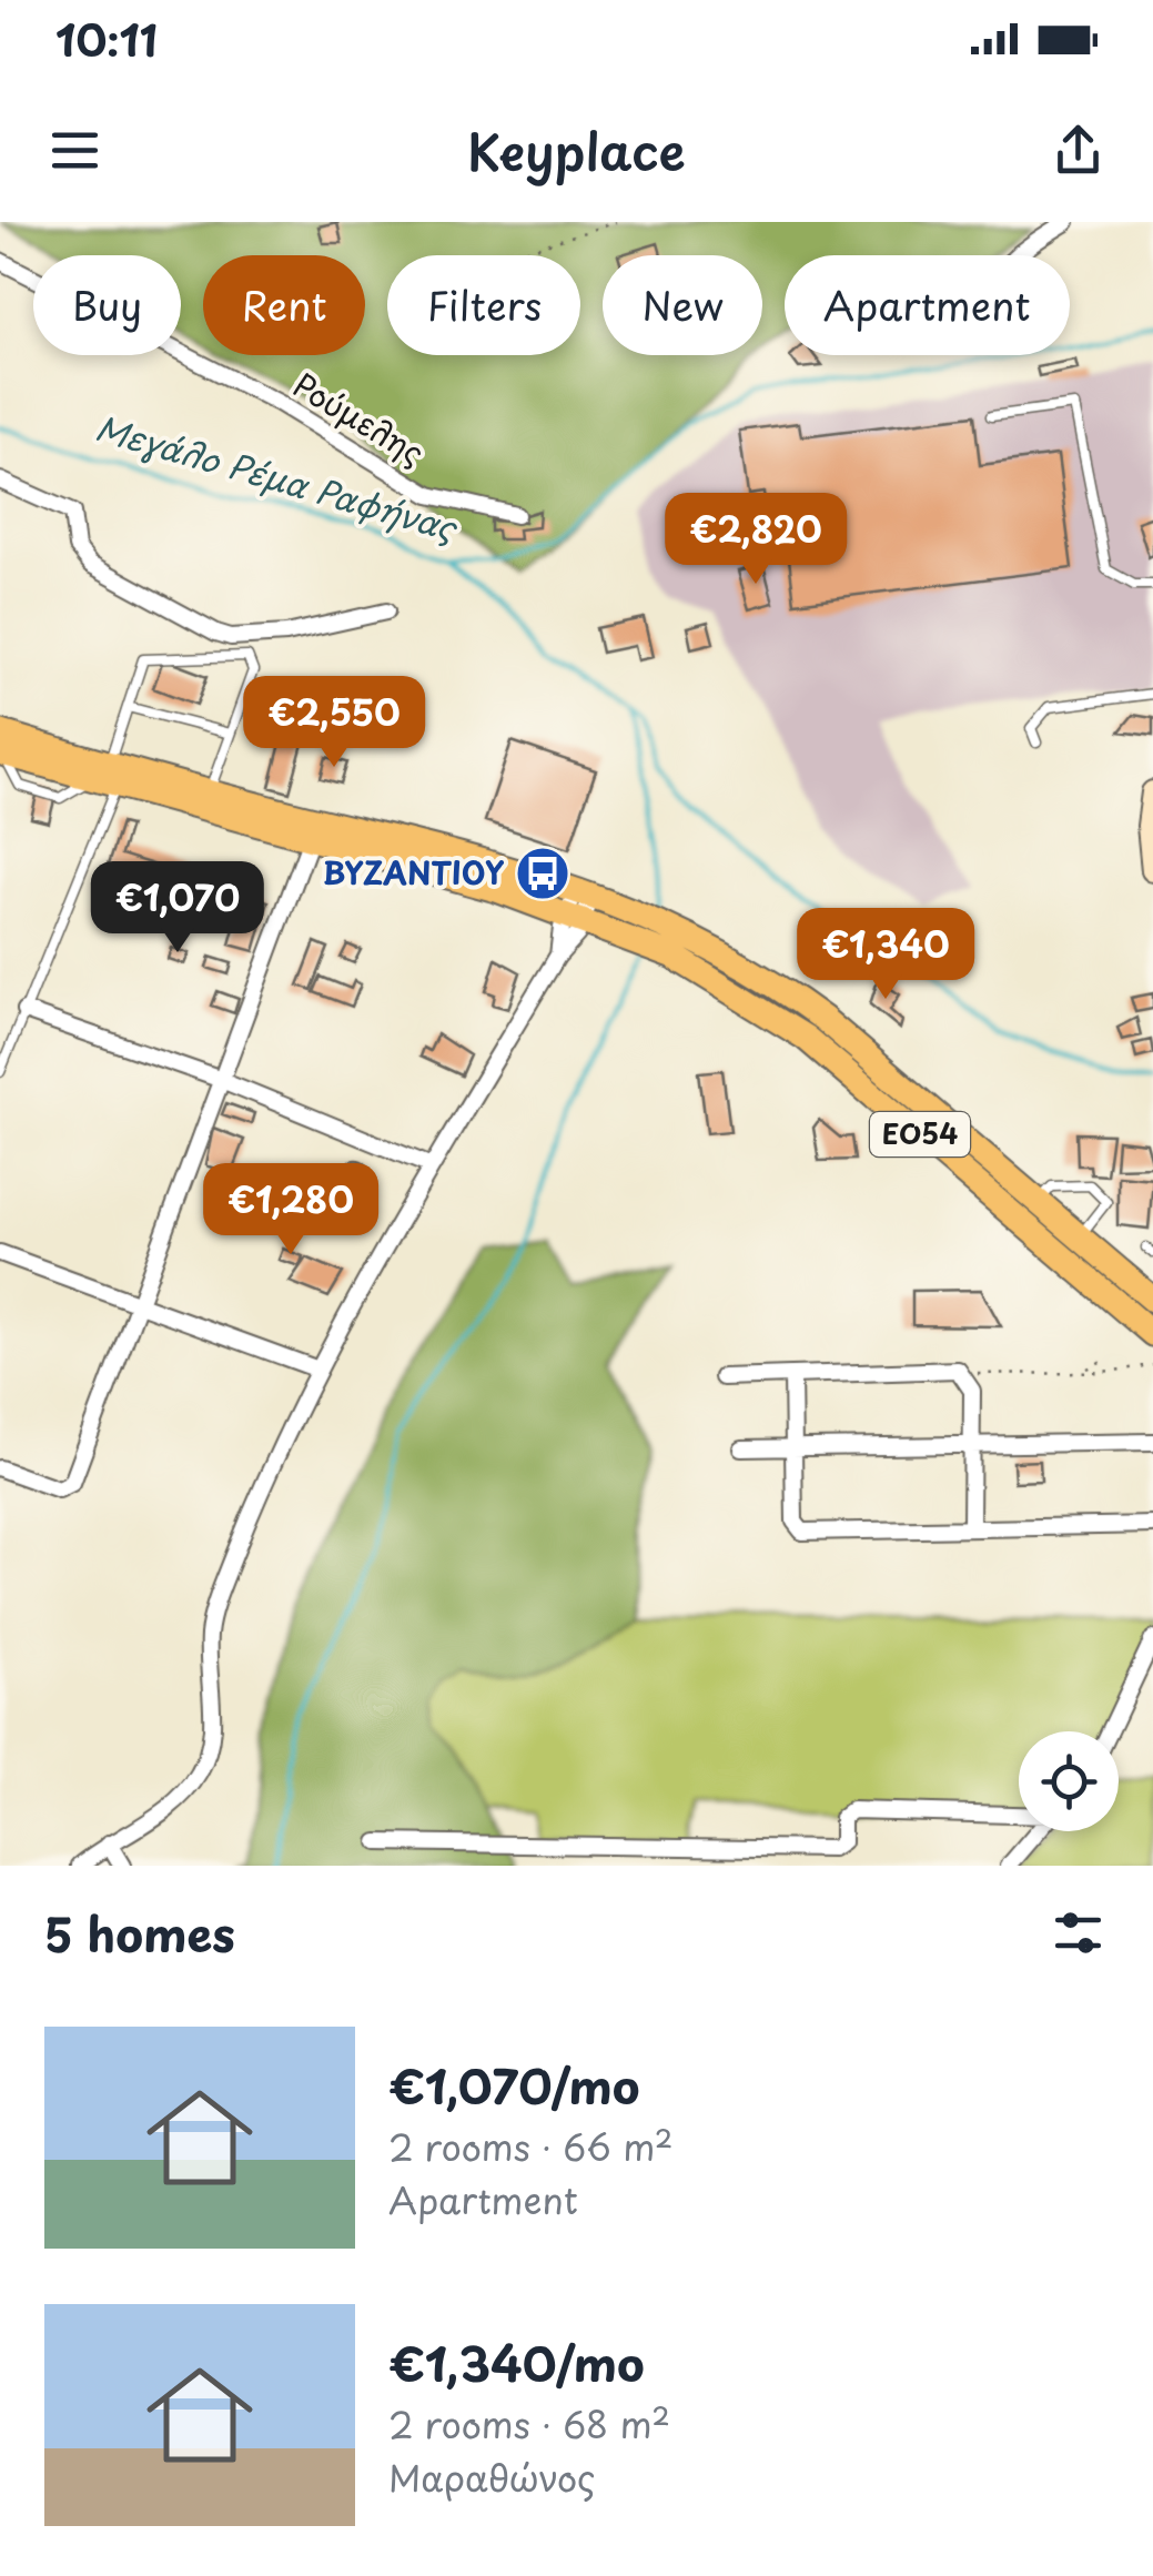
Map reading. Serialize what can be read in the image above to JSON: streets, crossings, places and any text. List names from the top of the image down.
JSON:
{
  "streets": {
    "main road": ["ΕΟ54"],
    "street": ["Ρούμελης"]
  },
  "water": ["Μεγάλο Ρέμα Ραφήνας"],
  "places": {
    "bus stop": ["ΒΥΖΑΝΤΙΟΥ"]
  },
  "page": {
    "status": "10:11",
    "header": "Keyplace",
    "chip": [
      "Buy",
      "Rent",
      "Filters",
      "New",
      "Apartment"
    ],
    "price": [
      "€2,820",
      "€2,550",
      "€1,070",
      "€1,340",
      "€1,280"
    ],
    "heading": "5 homes",
    "list": [
      {
        "name": "€1,070/mo",
        "note": "2 rooms · 66 m² · Apartment"
      },
      {
        "name": "€1,340/mo",
        "note": "2 rooms · 68 m² · Μαραθώνος"
      }
    ]
  }
}
